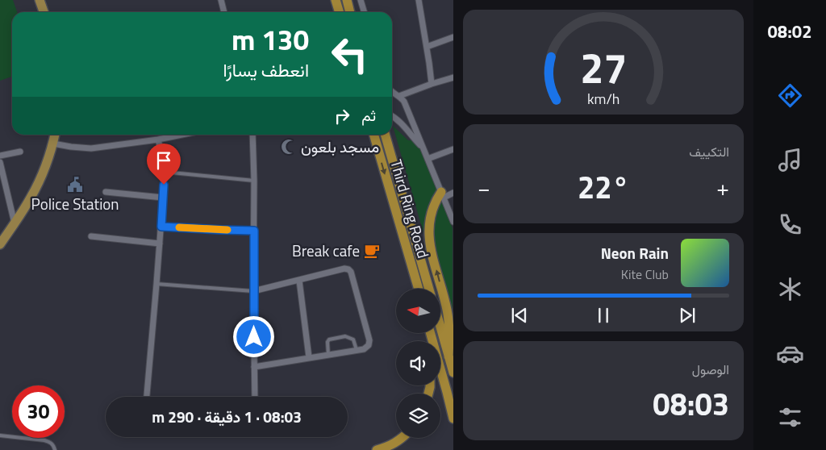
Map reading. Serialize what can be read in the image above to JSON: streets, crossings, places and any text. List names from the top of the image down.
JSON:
{
  "streets": {
    "highway": ["Third Ring Road"]
  },
  "places": {
    "mosque": ["مسجد بلعون"],
    "public building": ["Police Station"],
    "cafe": ["Break cafe"]
  },
  "north": "left",
  "page": {
    "tabs": "08:02",
    "turn": ["130 m", "انعطف يسارًا"],
    "then": "ثم",
    "tile": [
      "التكييف",
      ["الوصول", "08:03"]
    ],
    "heat": ["−", "22°", "+"],
    "song": ["Neon Rain", "Kite Club"],
    "limit": "30",
    "trip": "08:03 · 1 دقيقة · 290 m",
    "gauge": ["27", "km/h"]
  }
}
